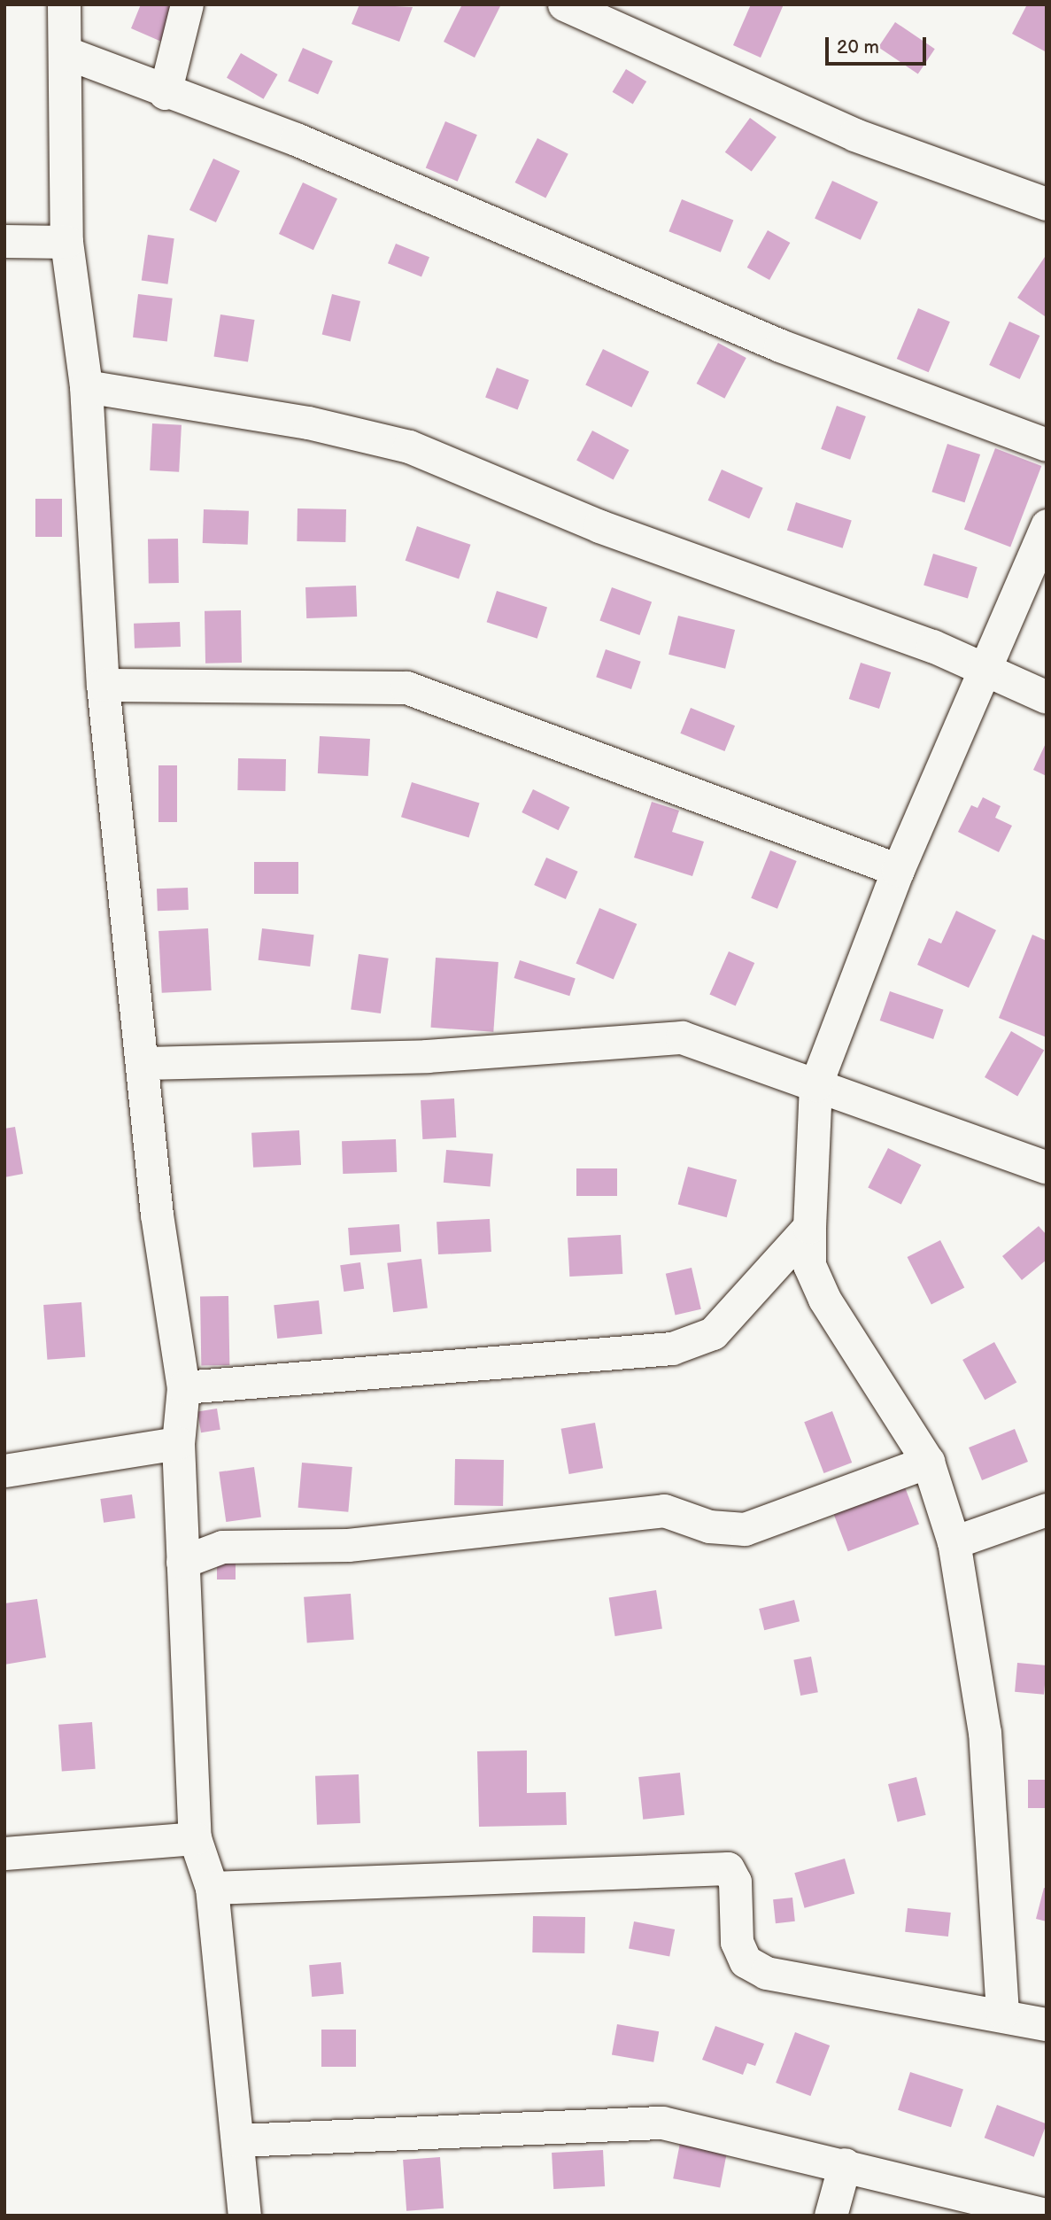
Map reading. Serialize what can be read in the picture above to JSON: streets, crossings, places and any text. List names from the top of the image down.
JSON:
{
  "scale_bar": "20 m"
}
